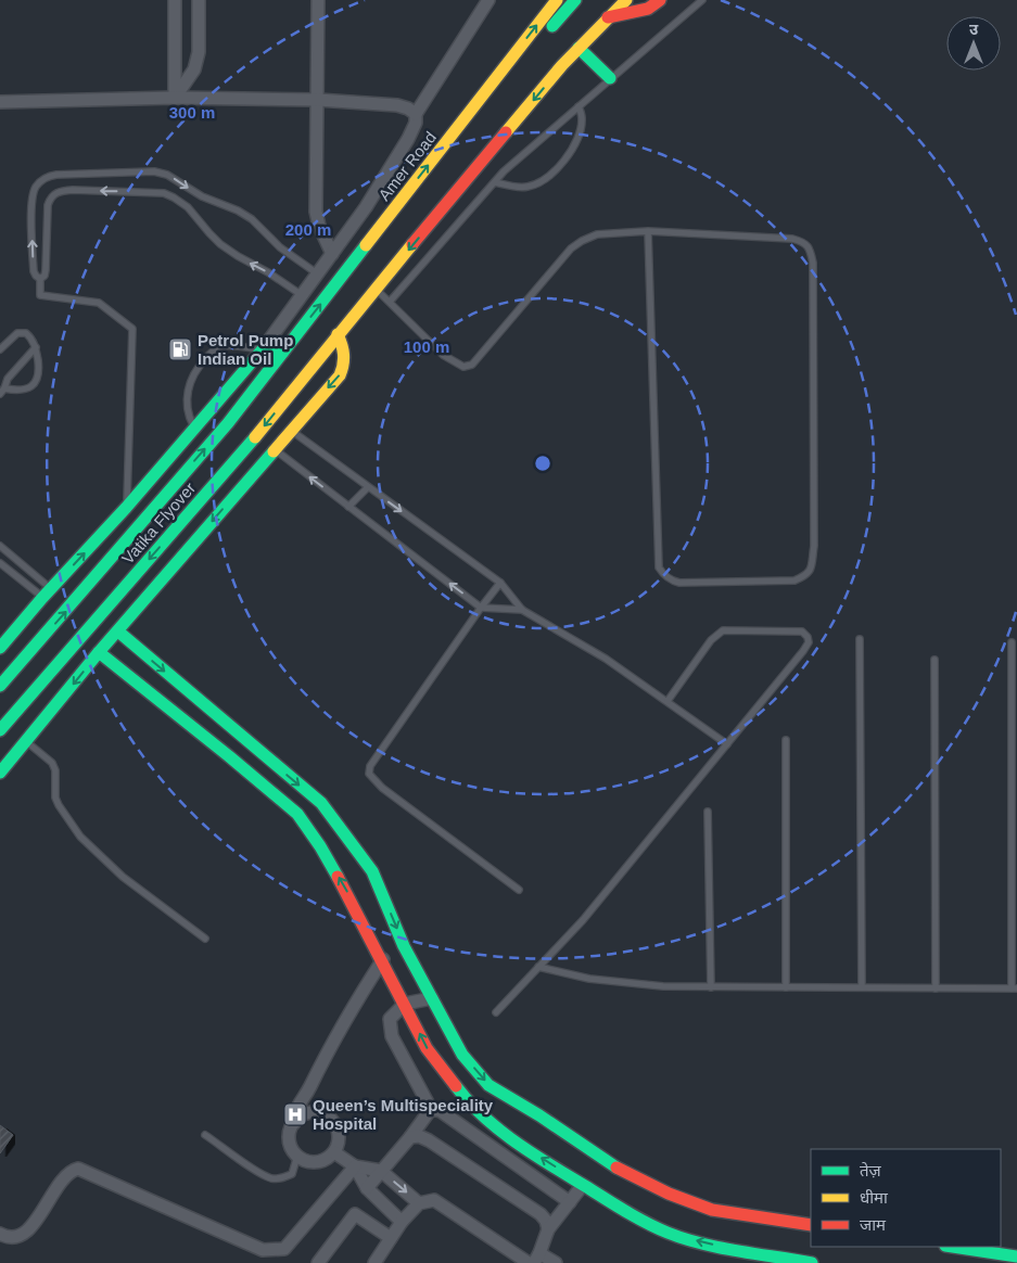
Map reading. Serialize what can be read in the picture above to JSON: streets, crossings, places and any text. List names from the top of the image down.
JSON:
{
  "streets": {
    "main road": ["Amer Road", "Vatika Flyover"]
  },
  "crossings": [
    ["Amer Road", "Vatika Flyover"]
  ],
  "one_way": ["Amer Road"],
  "places": {
    "fuel station": ["Petrol Pump Indian Oil"],
    "hospital": ["Queen’s Multispeciality Hospital"]
  },
  "legend": ["तेज़", "धीमा", "जाम"],
  "north": "top",
  "rings": ["300 m", "200 m", "100 m"]
}
